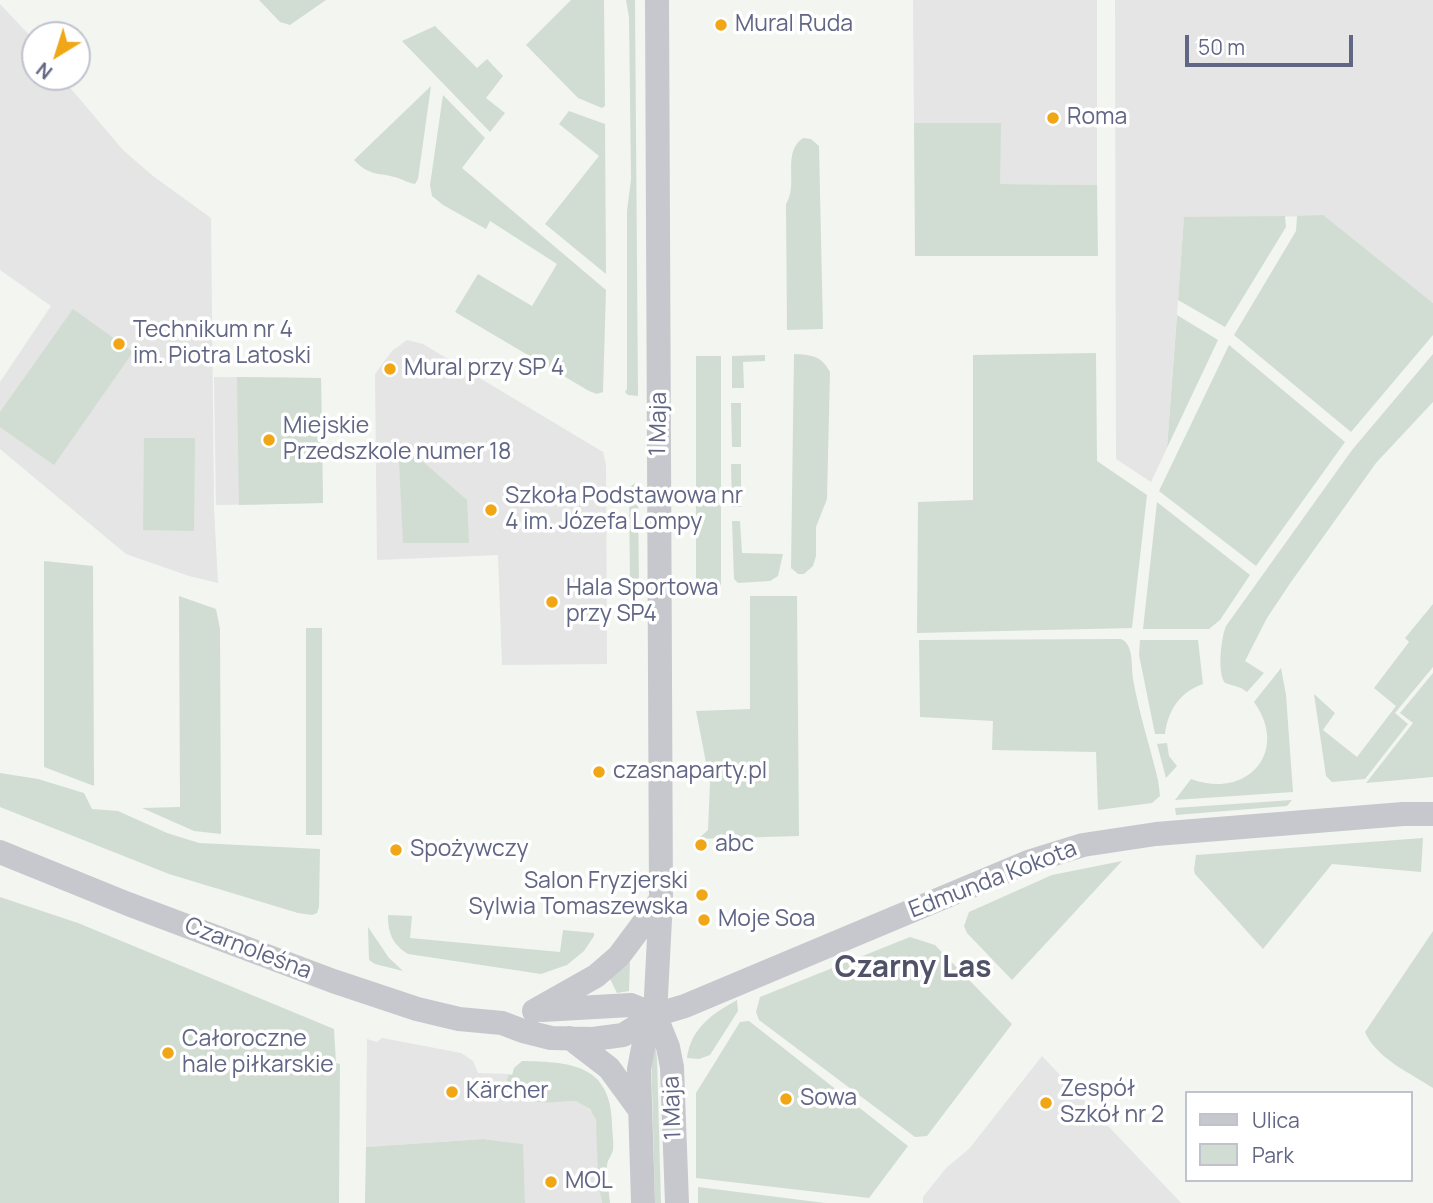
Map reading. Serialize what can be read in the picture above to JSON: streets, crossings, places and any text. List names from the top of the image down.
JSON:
{
  "streets": {
    "street": ["1 Maja", "Edmunda Kokota", "Czarnoleśna"]
  },
  "crossings": [
    ["1 Maja", "Edmunda Kokota"],
    ["1 Maja", "Czarnoleśna"],
    ["Edmunda Kokota", "Czarnoleśna"]
  ],
  "districts": ["Czarny Las"],
  "places": [
    "Mural Ruda",
    "Roma",
    "Technikum nr 4 im. Piotra Latoski",
    "Mural przy SP 4",
    "Miejskie Przedszkole numer 18",
    "Szkoła Podstawowa nr 4 im. Józefa Lompy",
    "Hala Sportowa przy SP4",
    "czasnaparty.pl",
    "abc",
    "Spożywczy",
    "Salon Fryzjerski Sylwia Tomaszewska",
    "Moje Soa",
    "Całoroczne hale piłkarskie",
    "Kärcher",
    "Sowa",
    "Zespół Szkół nr 2",
    "MOL"
  ],
  "legend": ["Ulica", "Park"],
  "scale_bar": "50 m",
  "north": "bottom left"
}
